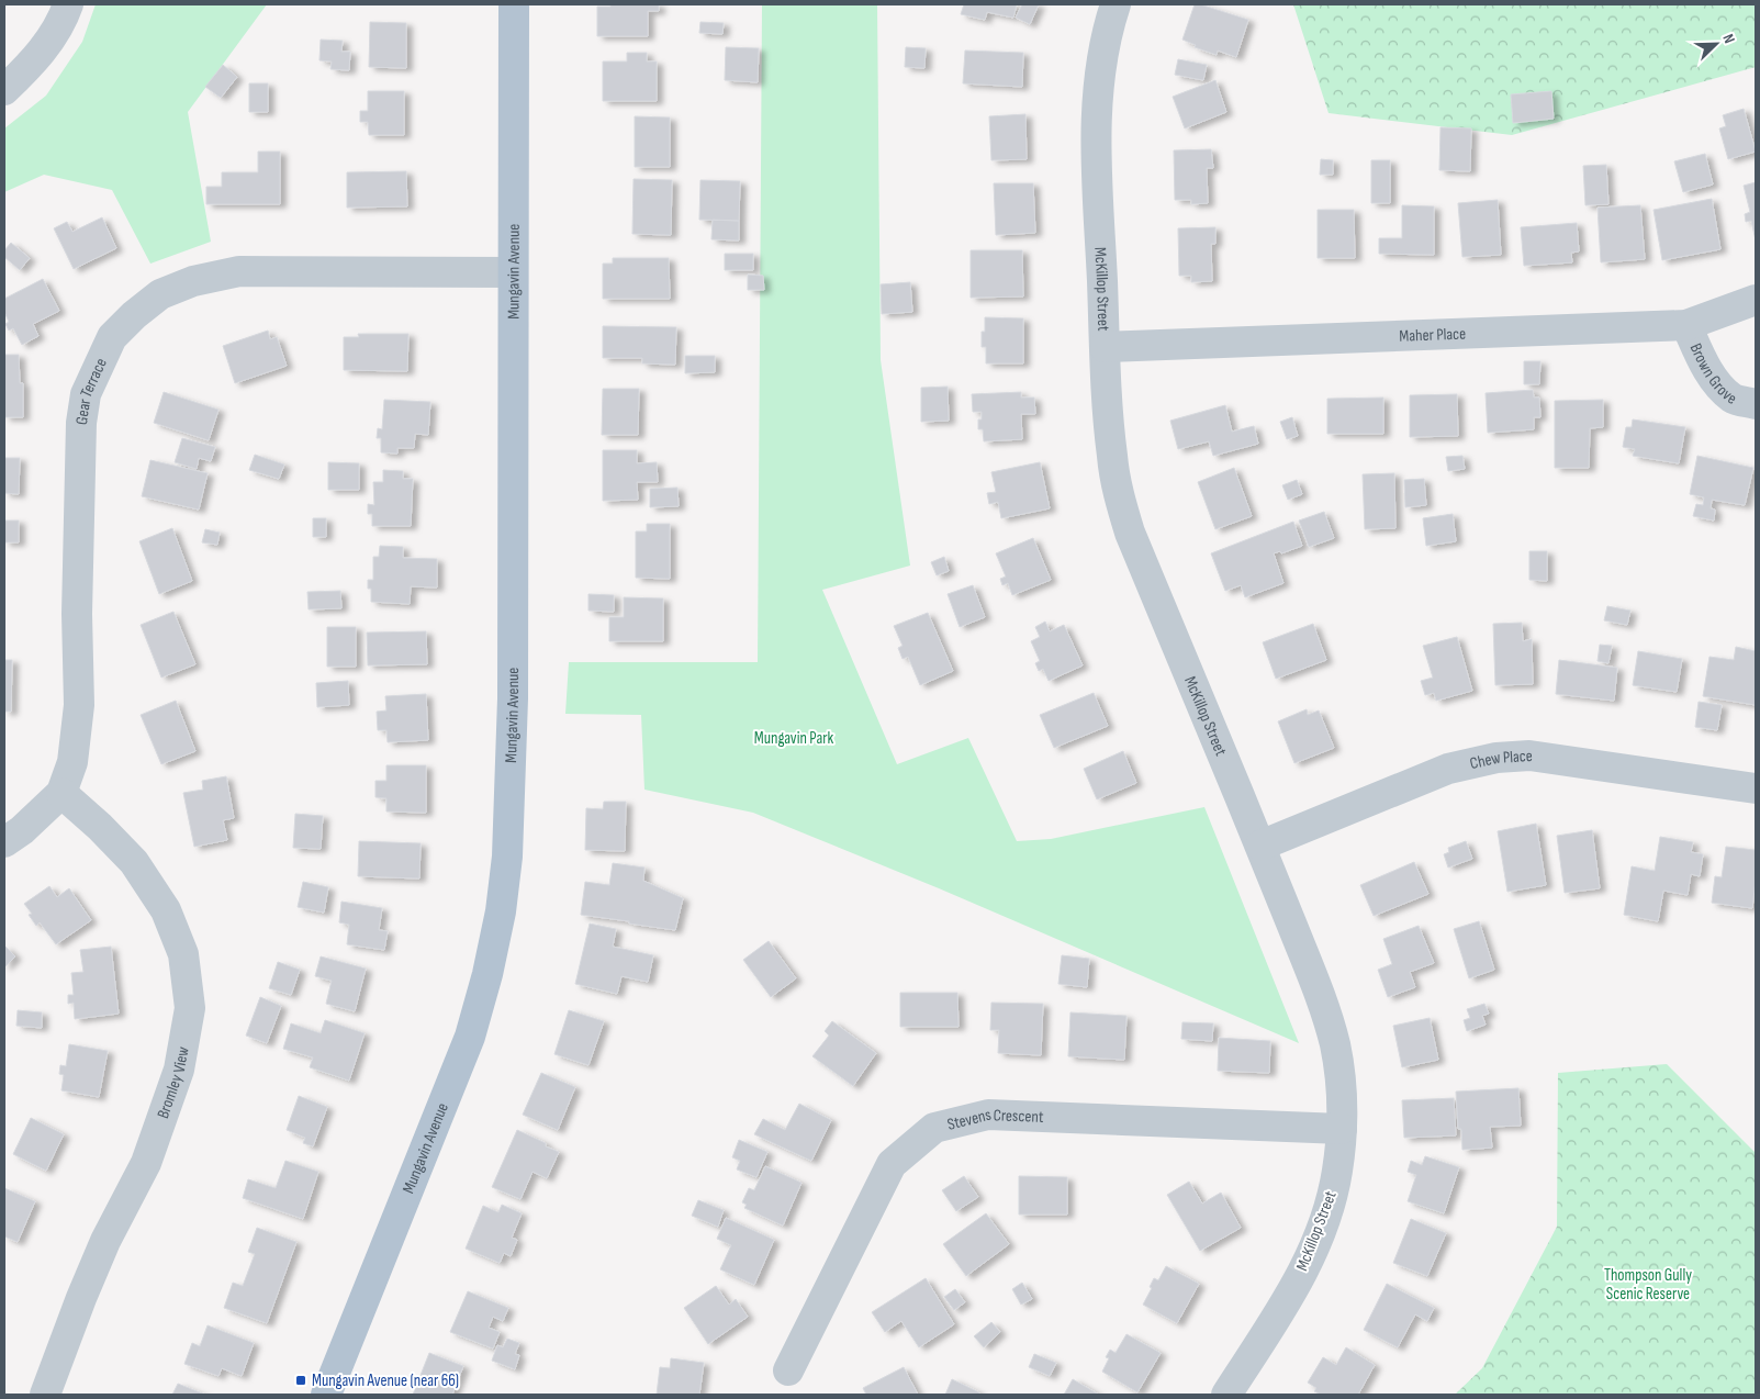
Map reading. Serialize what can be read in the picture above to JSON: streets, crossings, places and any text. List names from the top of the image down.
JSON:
{
  "streets": {
    "main road": ["Mungavin Avenue"],
    "street": [
      "McKillop Street",
      "Maher Place",
      "Brown Grove",
      "Gear Terrace",
      "Chew Place",
      "Bromley View",
      "Stevens Crescent"
    ]
  },
  "crossings": [
    ["Mungavin Avenue", "Gear Terrace"],
    ["McKillop Street", "Maher Place"],
    ["McKillop Street", "Chew Place"],
    ["McKillop Street", "Stevens Crescent"],
    ["Maher Place", "Brown Grove"],
    ["Gear Terrace", "Bromley View"]
  ],
  "parks": ["Mungavin Park", "Thompson Gully Scenic Reserve"],
  "places": {
    "transit": ["Mungavin Avenue (near 66)"]
  },
  "north": "top right"
}
